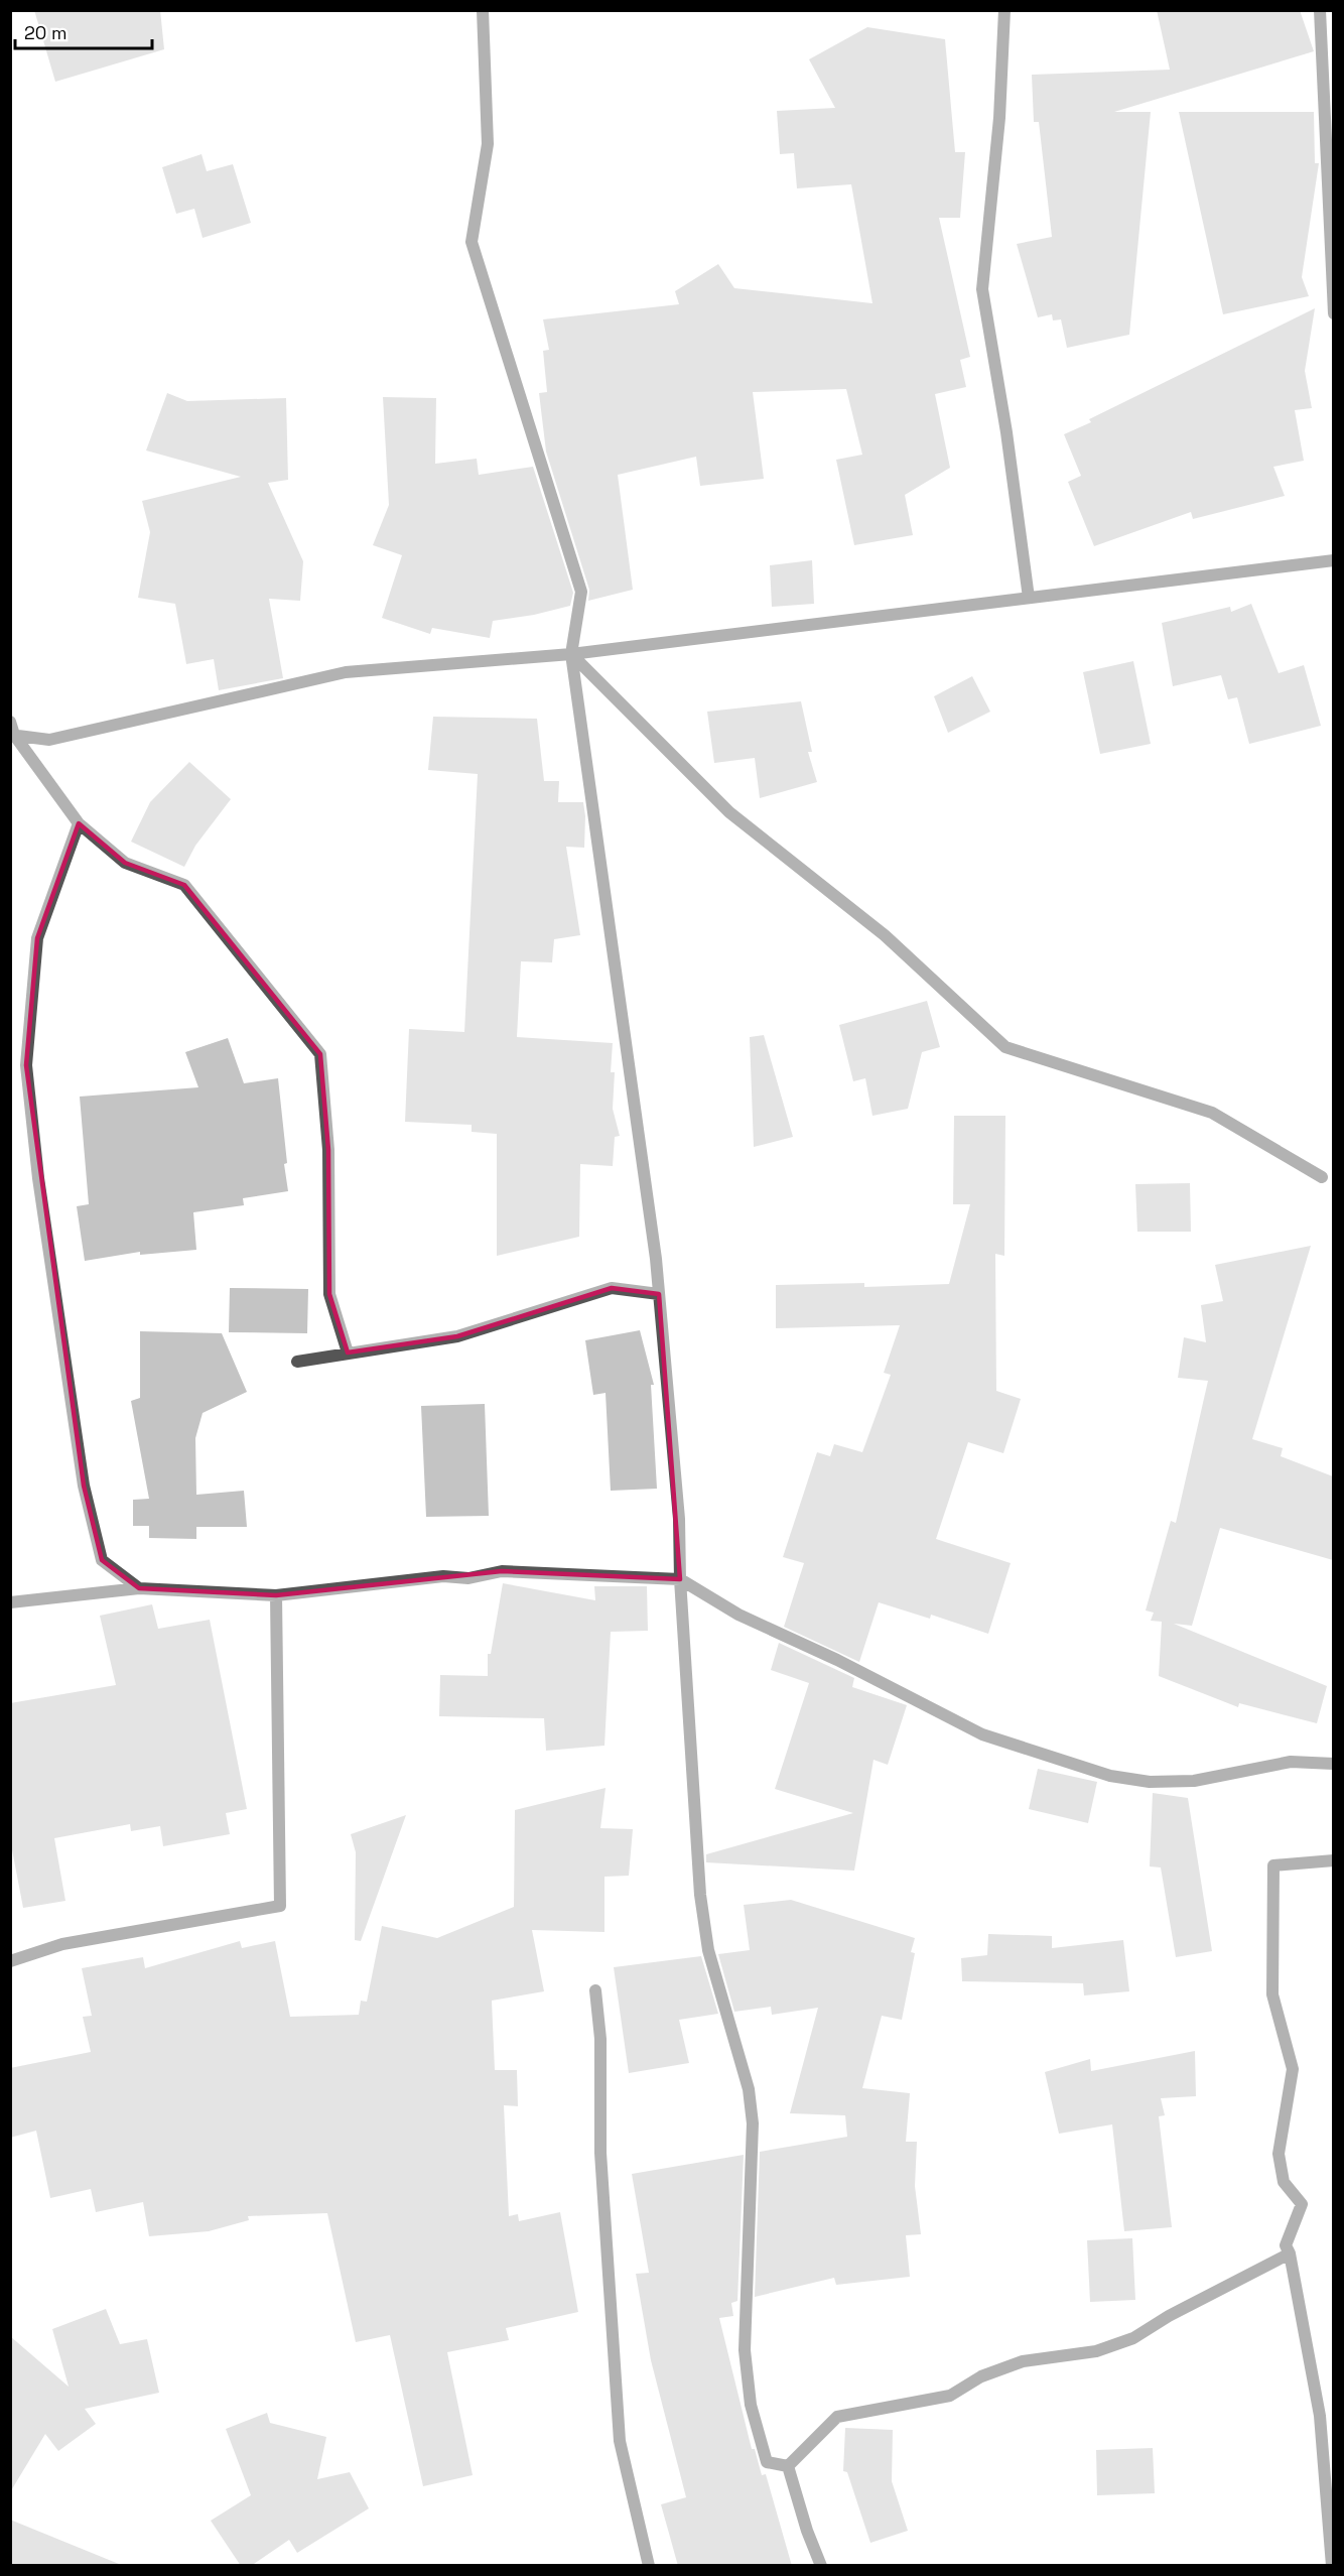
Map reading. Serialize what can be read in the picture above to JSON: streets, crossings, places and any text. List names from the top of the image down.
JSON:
{
  "scale_bar": "20 m"
}
